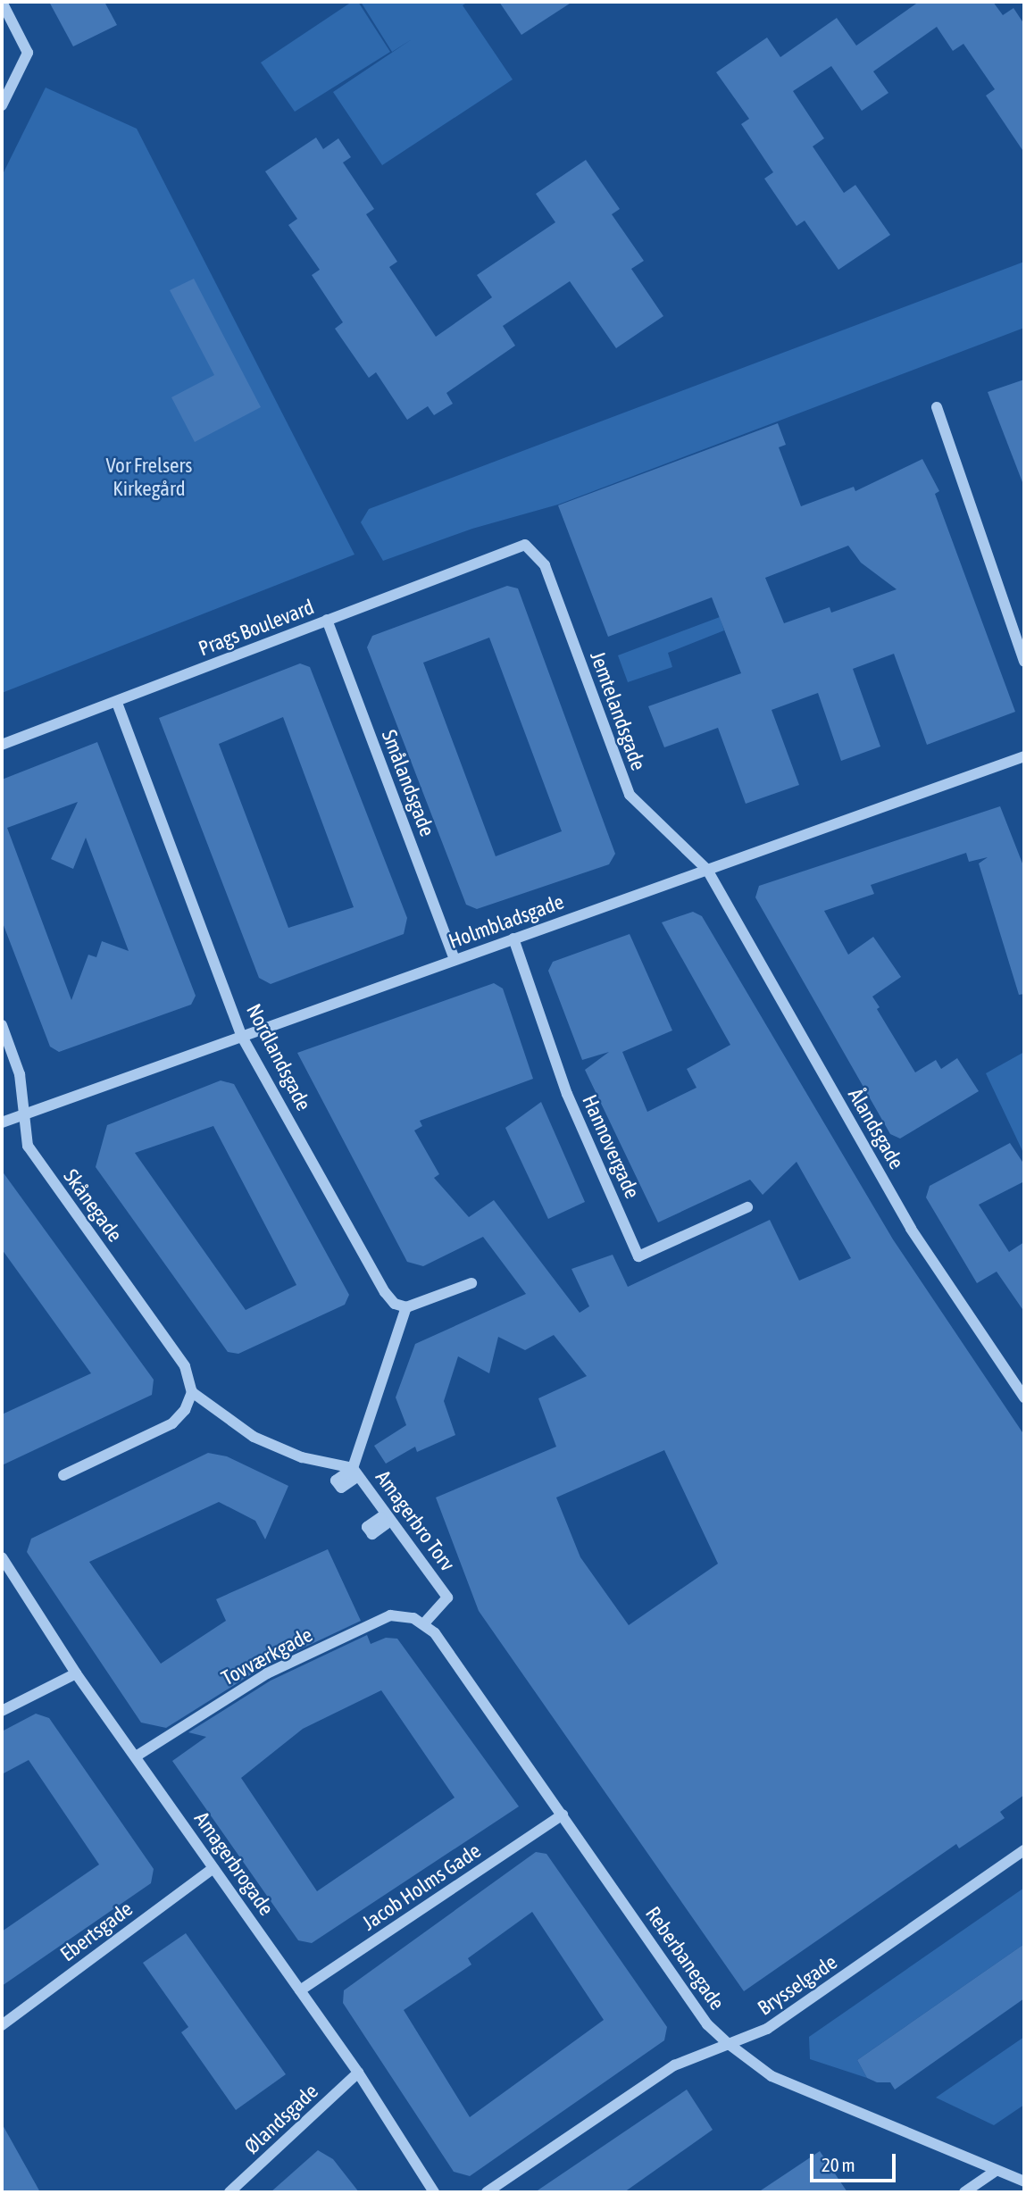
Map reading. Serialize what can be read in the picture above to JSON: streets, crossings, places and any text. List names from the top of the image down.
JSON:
{
  "streets": {
    "street": [
      "Prags Boulevard",
      "Jemtelandsgade",
      "Smålandsgade",
      "Holmbladsgade",
      "Nordlandsgade",
      "Ålandsgade",
      "Hannovergade",
      "Skånegade",
      "Amagerbro Torv",
      "Tovværkgade",
      "Amagerbrogade",
      "Jacob Holms Gade",
      "Ebertsgade",
      "Reberbanegade",
      "Brysselgade",
      "Ølandsgade"
    ]
  },
  "crossings": [
    ["Prags Boulevard", "Jemtelandsgade"],
    ["Prags Boulevard", "Smålandsgade"],
    ["Prags Boulevard", "Nordlandsgade"],
    ["Jemtelandsgade", "Holmbladsgade"],
    ["Jemtelandsgade", "Ålandsgade"],
    ["Smålandsgade", "Holmbladsgade"],
    ["Holmbladsgade", "Nordlandsgade"],
    ["Holmbladsgade", "Ålandsgade"],
    ["Holmbladsgade", "Hannovergade"],
    ["Holmbladsgade", "Skånegade"],
    ["Nordlandsgade", "Amagerbro Torv"],
    ["Skånegade", "Amagerbro Torv"],
    ["Amagerbro Torv", "Tovværkgade"],
    ["Amagerbro Torv", "Reberbanegade"],
    ["Tovværkgade", "Amagerbrogade"],
    ["Tovværkgade", "Reberbanegade"],
    ["Amagerbrogade", "Jacob Holms Gade"],
    ["Amagerbrogade", "Ebertsgade"],
    ["Amagerbrogade", "Ølandsgade"],
    ["Jacob Holms Gade", "Reberbanegade"],
    ["Reberbanegade", "Brysselgade"]
  ],
  "parks": ["Vor Frelsers Kirkegård"],
  "scale_bar": "20 m"
}
